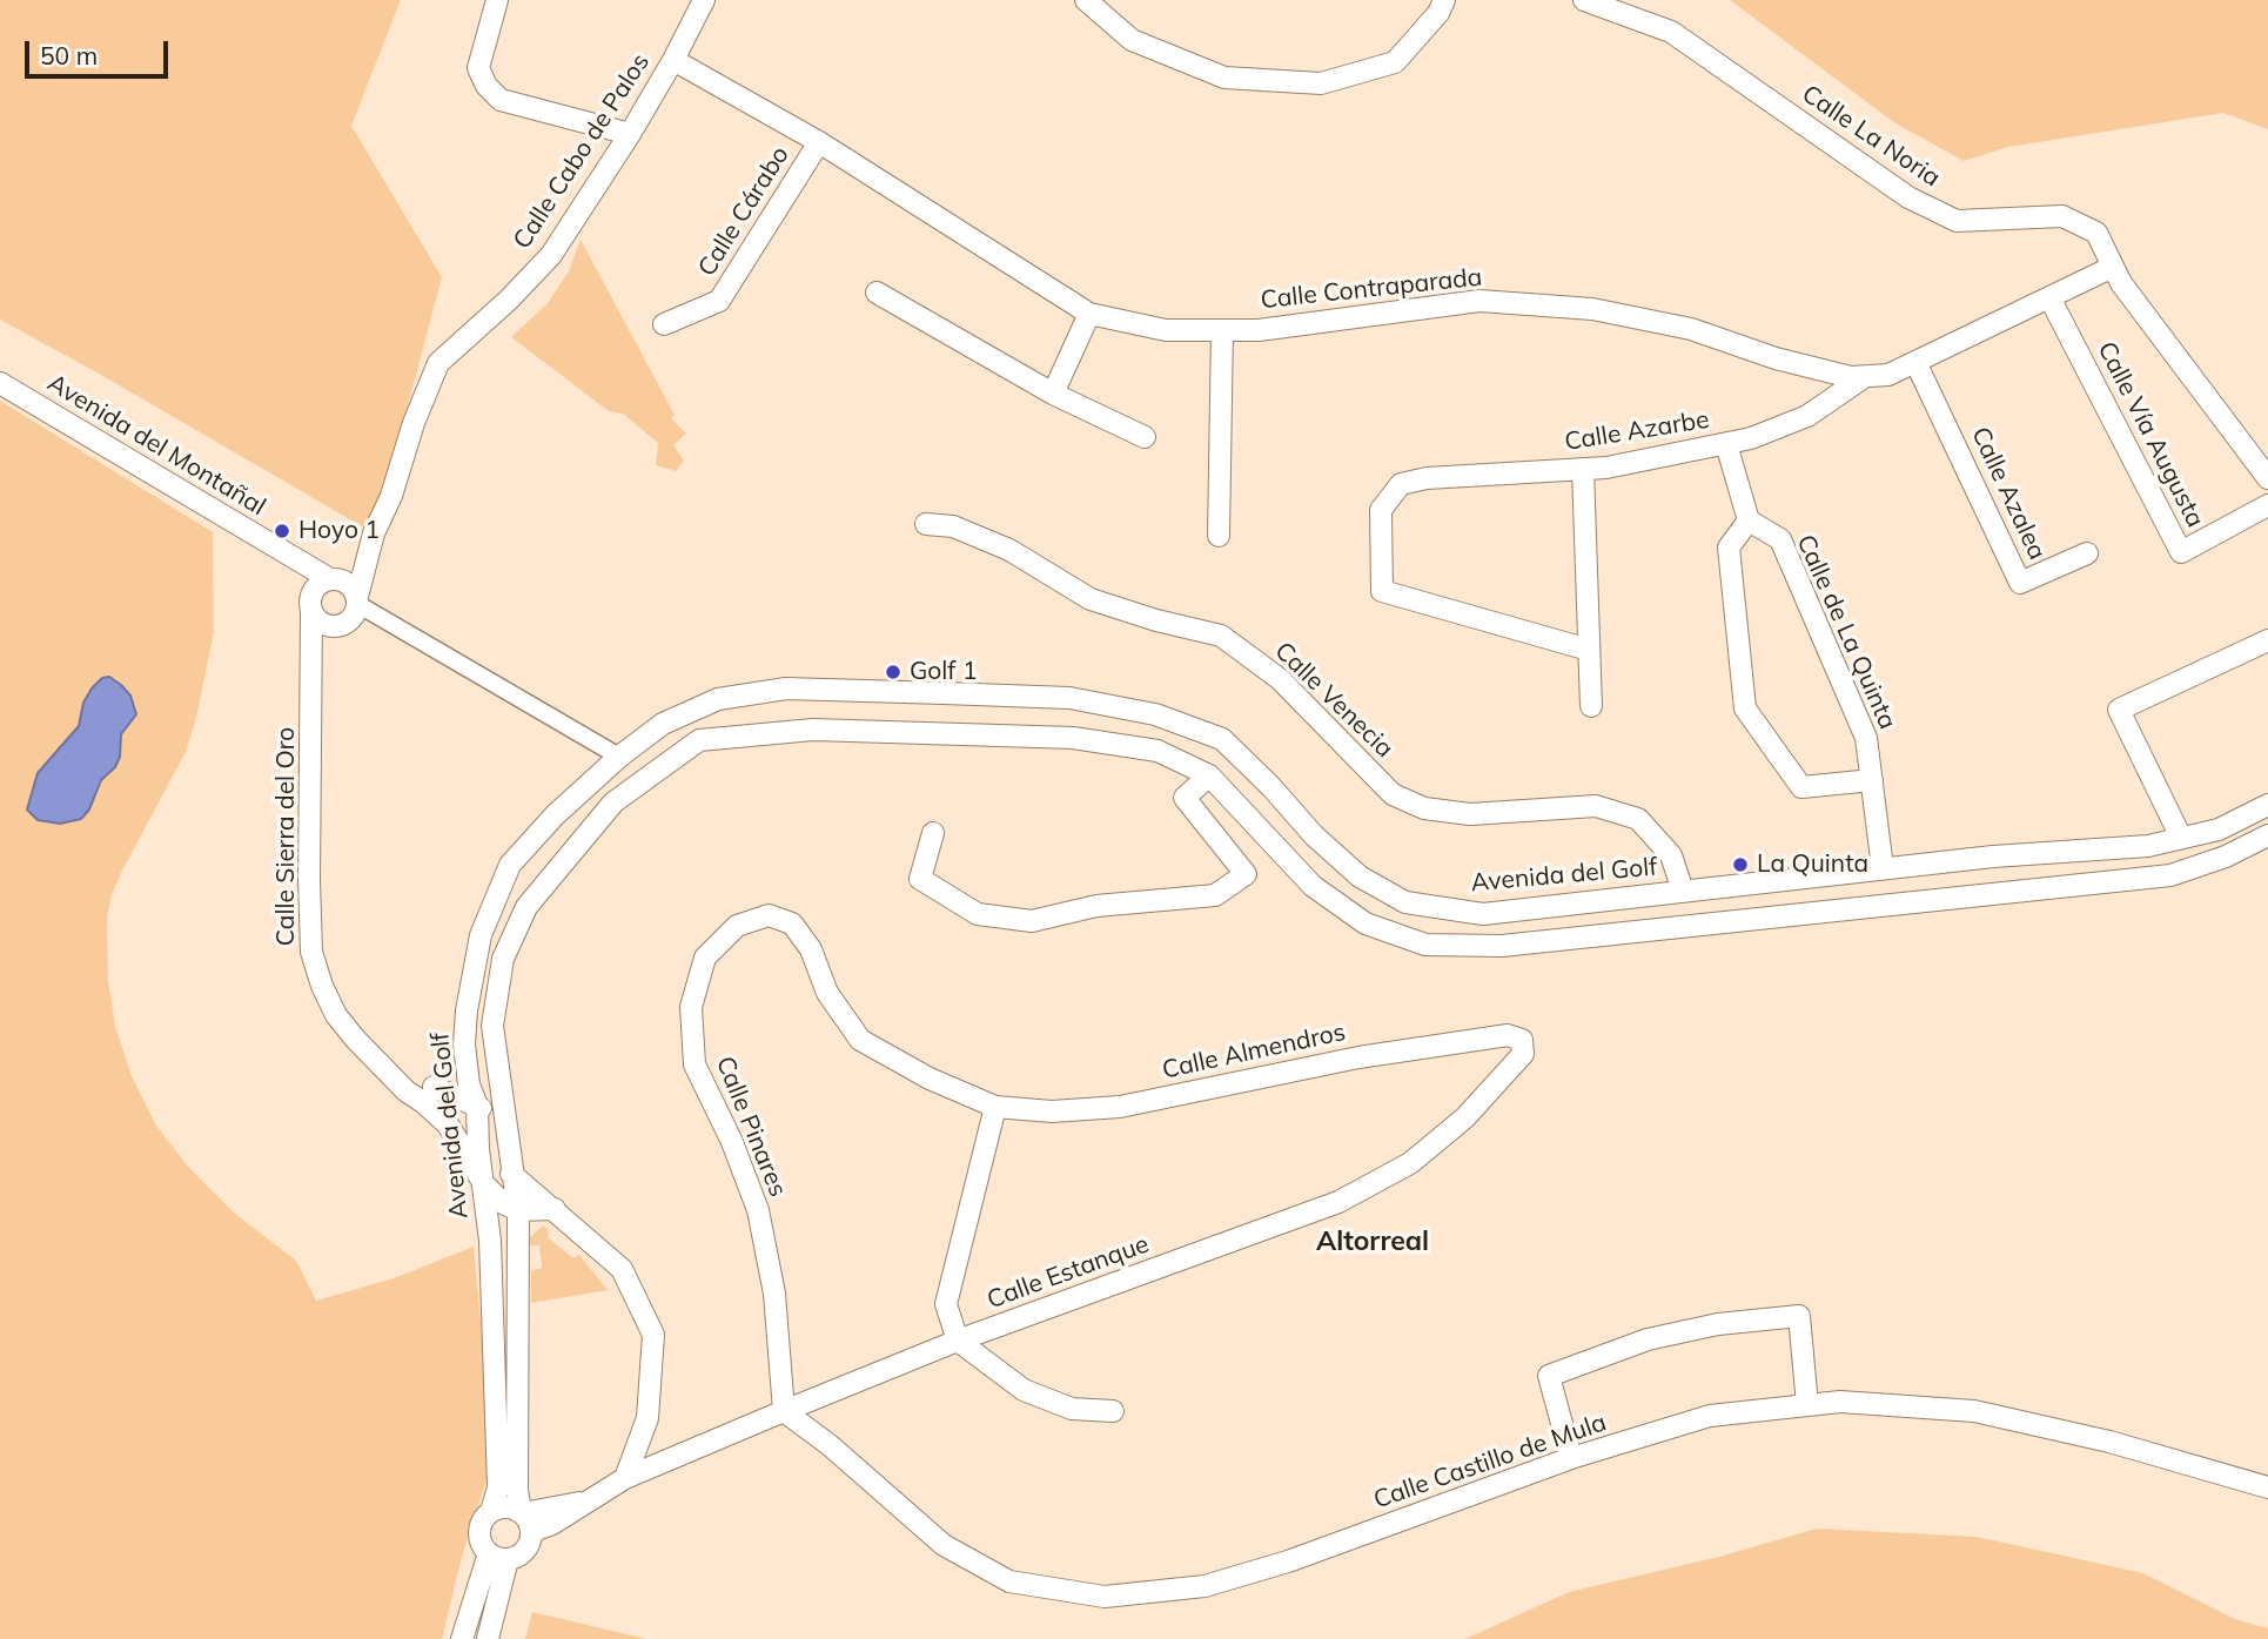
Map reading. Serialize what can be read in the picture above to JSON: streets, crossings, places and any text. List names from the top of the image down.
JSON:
{
  "streets": {
    "street": [
      "Calle La Noria",
      "Calle Cabo de Palos",
      "Calle Cárabo",
      "Calle Contraparada",
      "Calle Azarbe",
      "Calle Vía Augusta",
      "Avenida del Montañal",
      "Calle Azalea",
      "Calle de La Quinta",
      "Calle Venecia",
      "Calle Sierra del Oro",
      "Avenida del Golf",
      "Calle Almendros",
      "Calle Pinares",
      "Calle Estanque",
      "Calle Castillo de Mula"
    ]
  },
  "crossings": [
    ["Calle La Noria", "Calle Contraparada"],
    ["Calle Cabo de Palos", "Calle Contraparada"],
    ["Calle Cabo de Palos", "Avenida del Montañal"],
    ["Calle Cabo de Palos", "Calle Sierra del Oro"],
    ["Calle Cárabo", "Calle Contraparada"],
    ["Calle Contraparada", "Calle Azarbe"],
    ["Calle Contraparada", "Calle Vía Augusta"],
    ["Calle Contraparada", "Calle Azalea"],
    ["Avenida del Montañal", "Calle Sierra del Oro"],
    ["Calle de La Quinta", "Avenida del Golf"],
    ["Calle Venecia", "Avenida del Golf"],
    ["Calle Sierra del Oro", "Avenida del Golf"],
    ["Avenida del Golf", "Calle Estanque"],
    ["Calle Almendros", "Calle Pinares"],
    ["Calle Almendros", "Calle Estanque"],
    ["Calle Pinares", "Calle Estanque"],
    ["Calle Pinares", "Calle Castillo de Mula"],
    ["Calle Estanque", "Calle Castillo de Mula"]
  ],
  "districts": ["Altorreal"],
  "places": ["Hoyo 1", "Golf 1", "La Quinta"],
  "scale_bar": "50 m"
}
